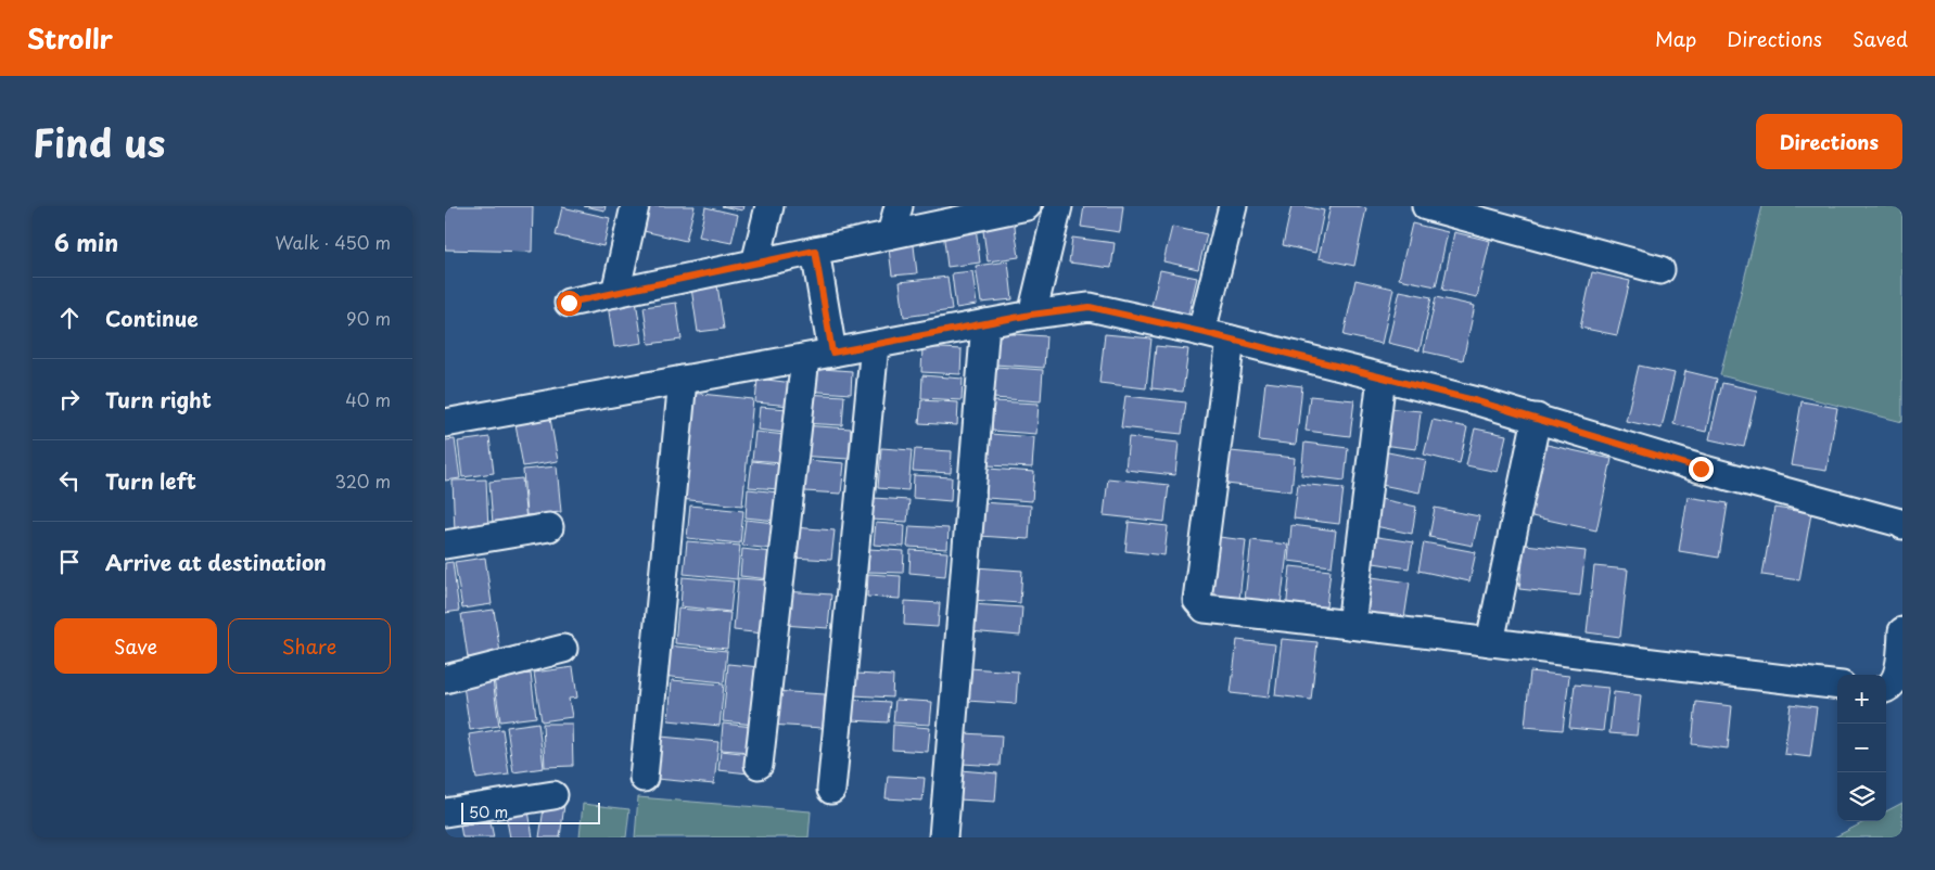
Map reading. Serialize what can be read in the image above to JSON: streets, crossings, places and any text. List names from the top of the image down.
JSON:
{
  "scale_bar": "50 m",
  "page": {
    "header": "Strollr",
    "nav": ["Map", "Directions", "Saved"],
    "title": "Find us",
    "buttons": [
      "Directions",
      ["Save", "Share"]
    ],
    "heading": ["6 min", "Walk · 450 m"],
    "list": [
      ["Continue", "90 m"],
      ["Turn right", "40 m"],
      ["Turn left", "320 m"],
      "Arrive at destination"
    ],
    "map_buttons": ["+", "−"],
    "scale": "50 m"
  }
}
